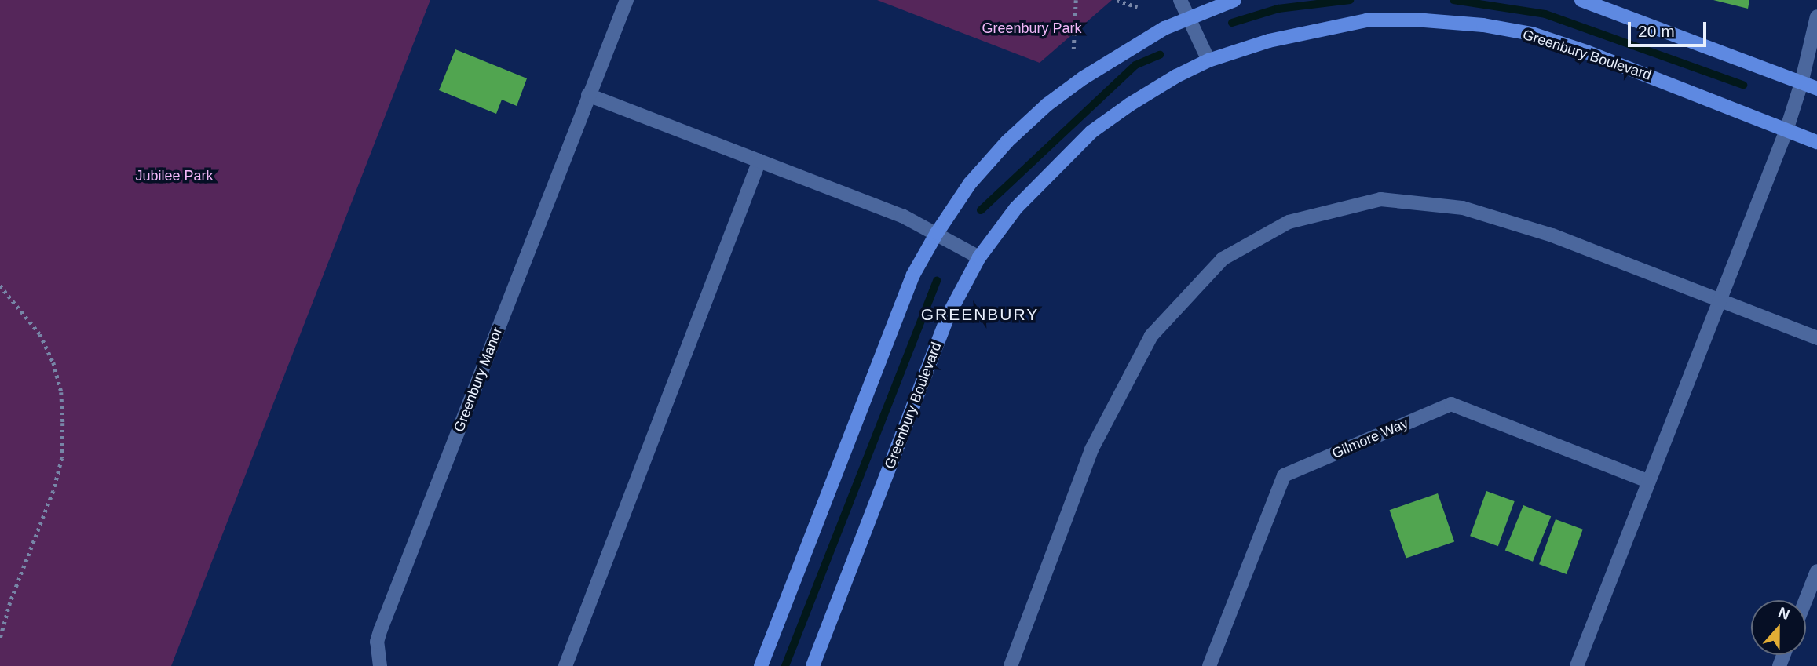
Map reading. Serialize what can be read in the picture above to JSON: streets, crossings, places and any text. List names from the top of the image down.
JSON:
{
  "streets": {
    "street": ["Greenbury Boulevard", "Greenbury Manor", "Gilmore Way"]
  },
  "districts": ["GREENBURY"],
  "parks": ["Greenbury Park", "Jubilee Park"],
  "scale_bar": "20 m",
  "north": "top"
}
